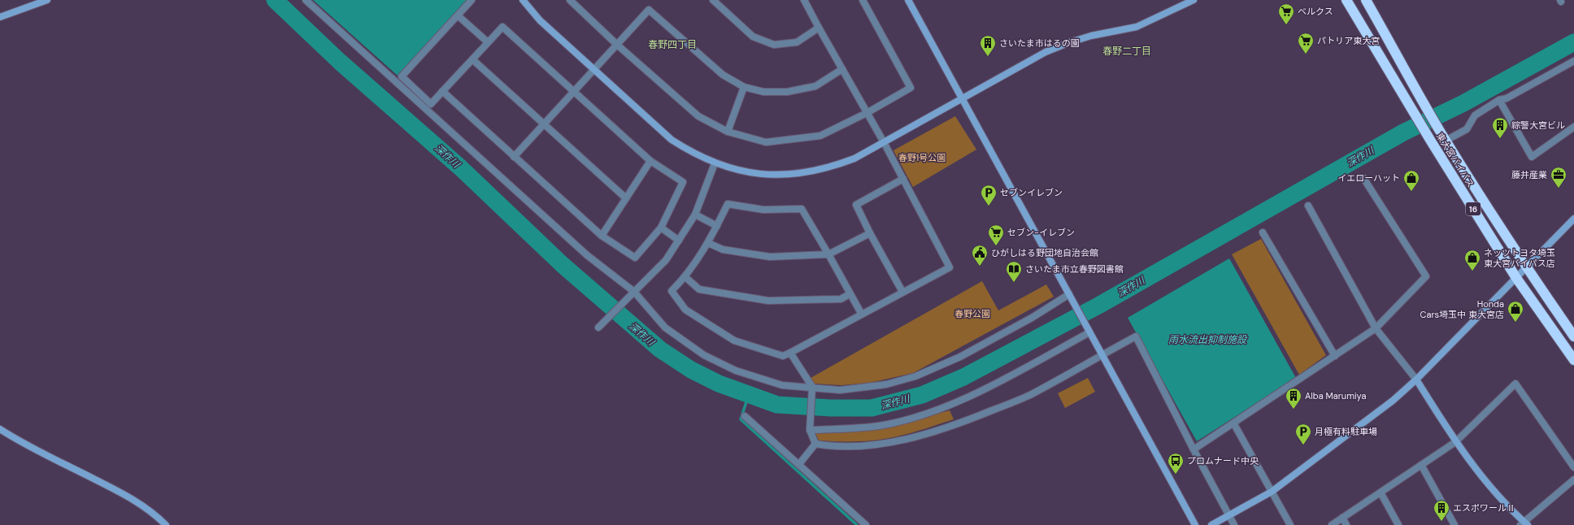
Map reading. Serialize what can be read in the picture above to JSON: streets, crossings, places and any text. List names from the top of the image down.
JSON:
{
  "streets": {
    "highway": ["東大宮バイパス", "16"]
  },
  "districts": ["春野四丁目", "春野二丁目"],
  "water": ["深作川", "雨水流出抑制施設"],
  "parks": ["春野1号公園", "春野公園"],
  "places": {
    "supermarket": ["ベルクス", "パトリア東大宮", "セブン-イレブン"],
    "building": [
      "さいたま市はるの園",
      "綜警大宮ビル",
      "Alba Marumiya",
      "エスポワールⅡ"
    ],
    "office": ["藤井産業"],
    "shop": ["イエローハット", "ネッツトヨタ埼玉 東大宮バイパス店", "Honda Cars埼玉中 東大宮店"],
    "parking": ["セブンイレブン", "月極有料駐車場"],
    "public building": ["ひがしはる野団地自治会館"],
    "library": ["さいたま市立春野図書館"],
    "bus stop": ["プロムナード中央"]
  }
}
